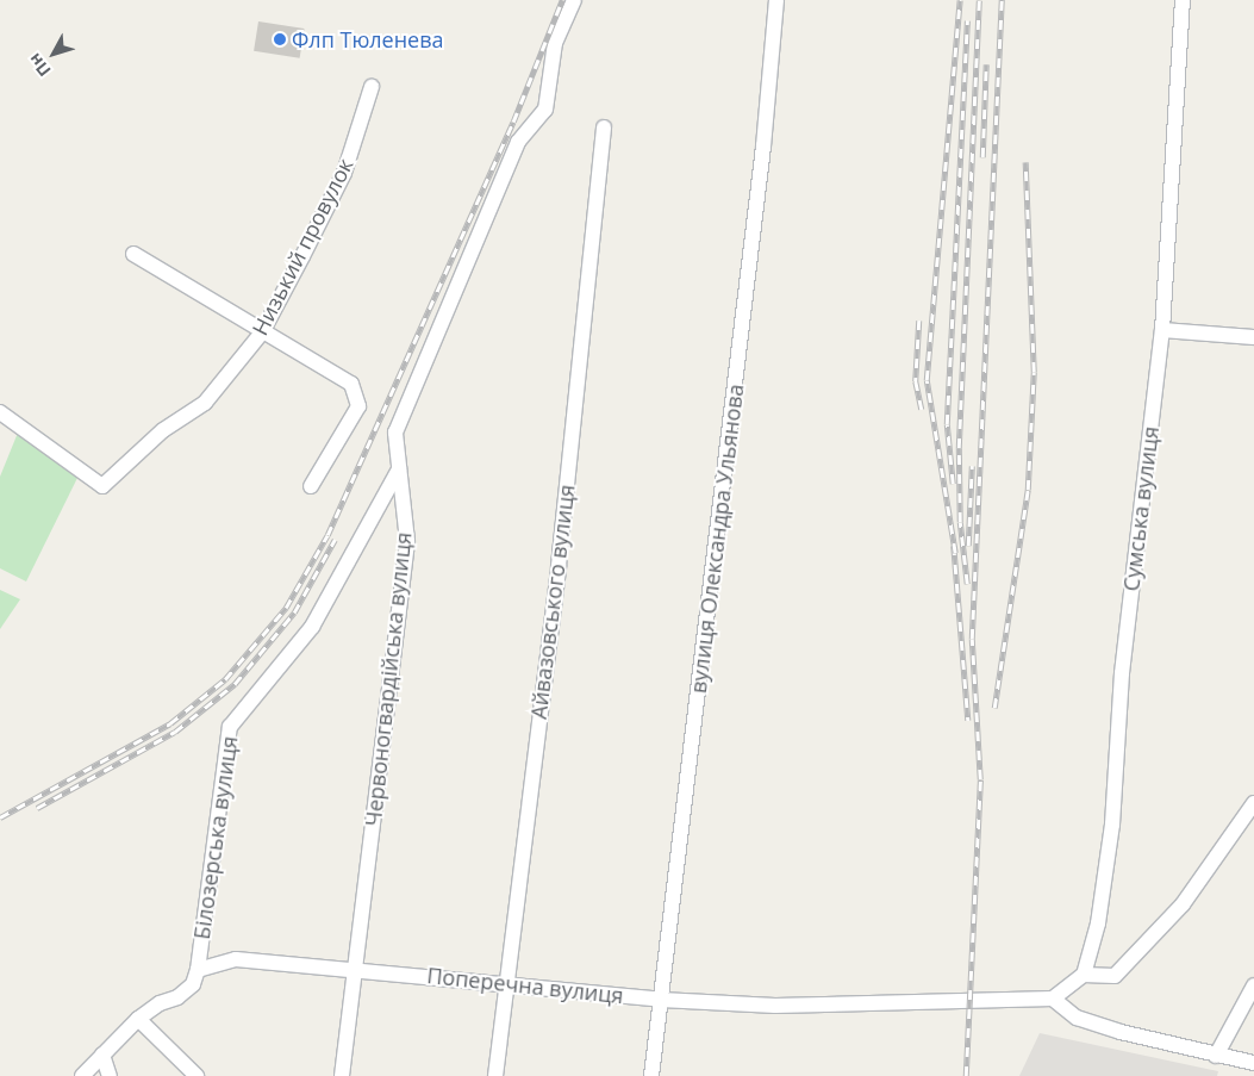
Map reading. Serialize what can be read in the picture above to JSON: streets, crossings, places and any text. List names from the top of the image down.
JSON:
{
  "streets": {
    "street": [
      "Низький провулок",
      "Сумська вулиця",
      "вулиця Олександра Ульянова",
      "Айвазовського вулиця",
      "Червоногвардійська вулиця",
      "Білозерська вулиця",
      "Поперечна вулиця"
    ]
  },
  "crossings": [
    ["вулиця Олександра Ульянова", "Поперечна вулиця"],
    ["Айвазовського вулиця", "Поперечна вулиця"],
    ["Червоногвардійська вулиця", "Білозерська вулиця"],
    ["Червоногвардійська вулиця", "Поперечна вулиця"],
    ["Білозерська вулиця", "Поперечна вулиця"]
  ],
  "places": ["Флп Тюленева"],
  "north": "bottom left"
}
